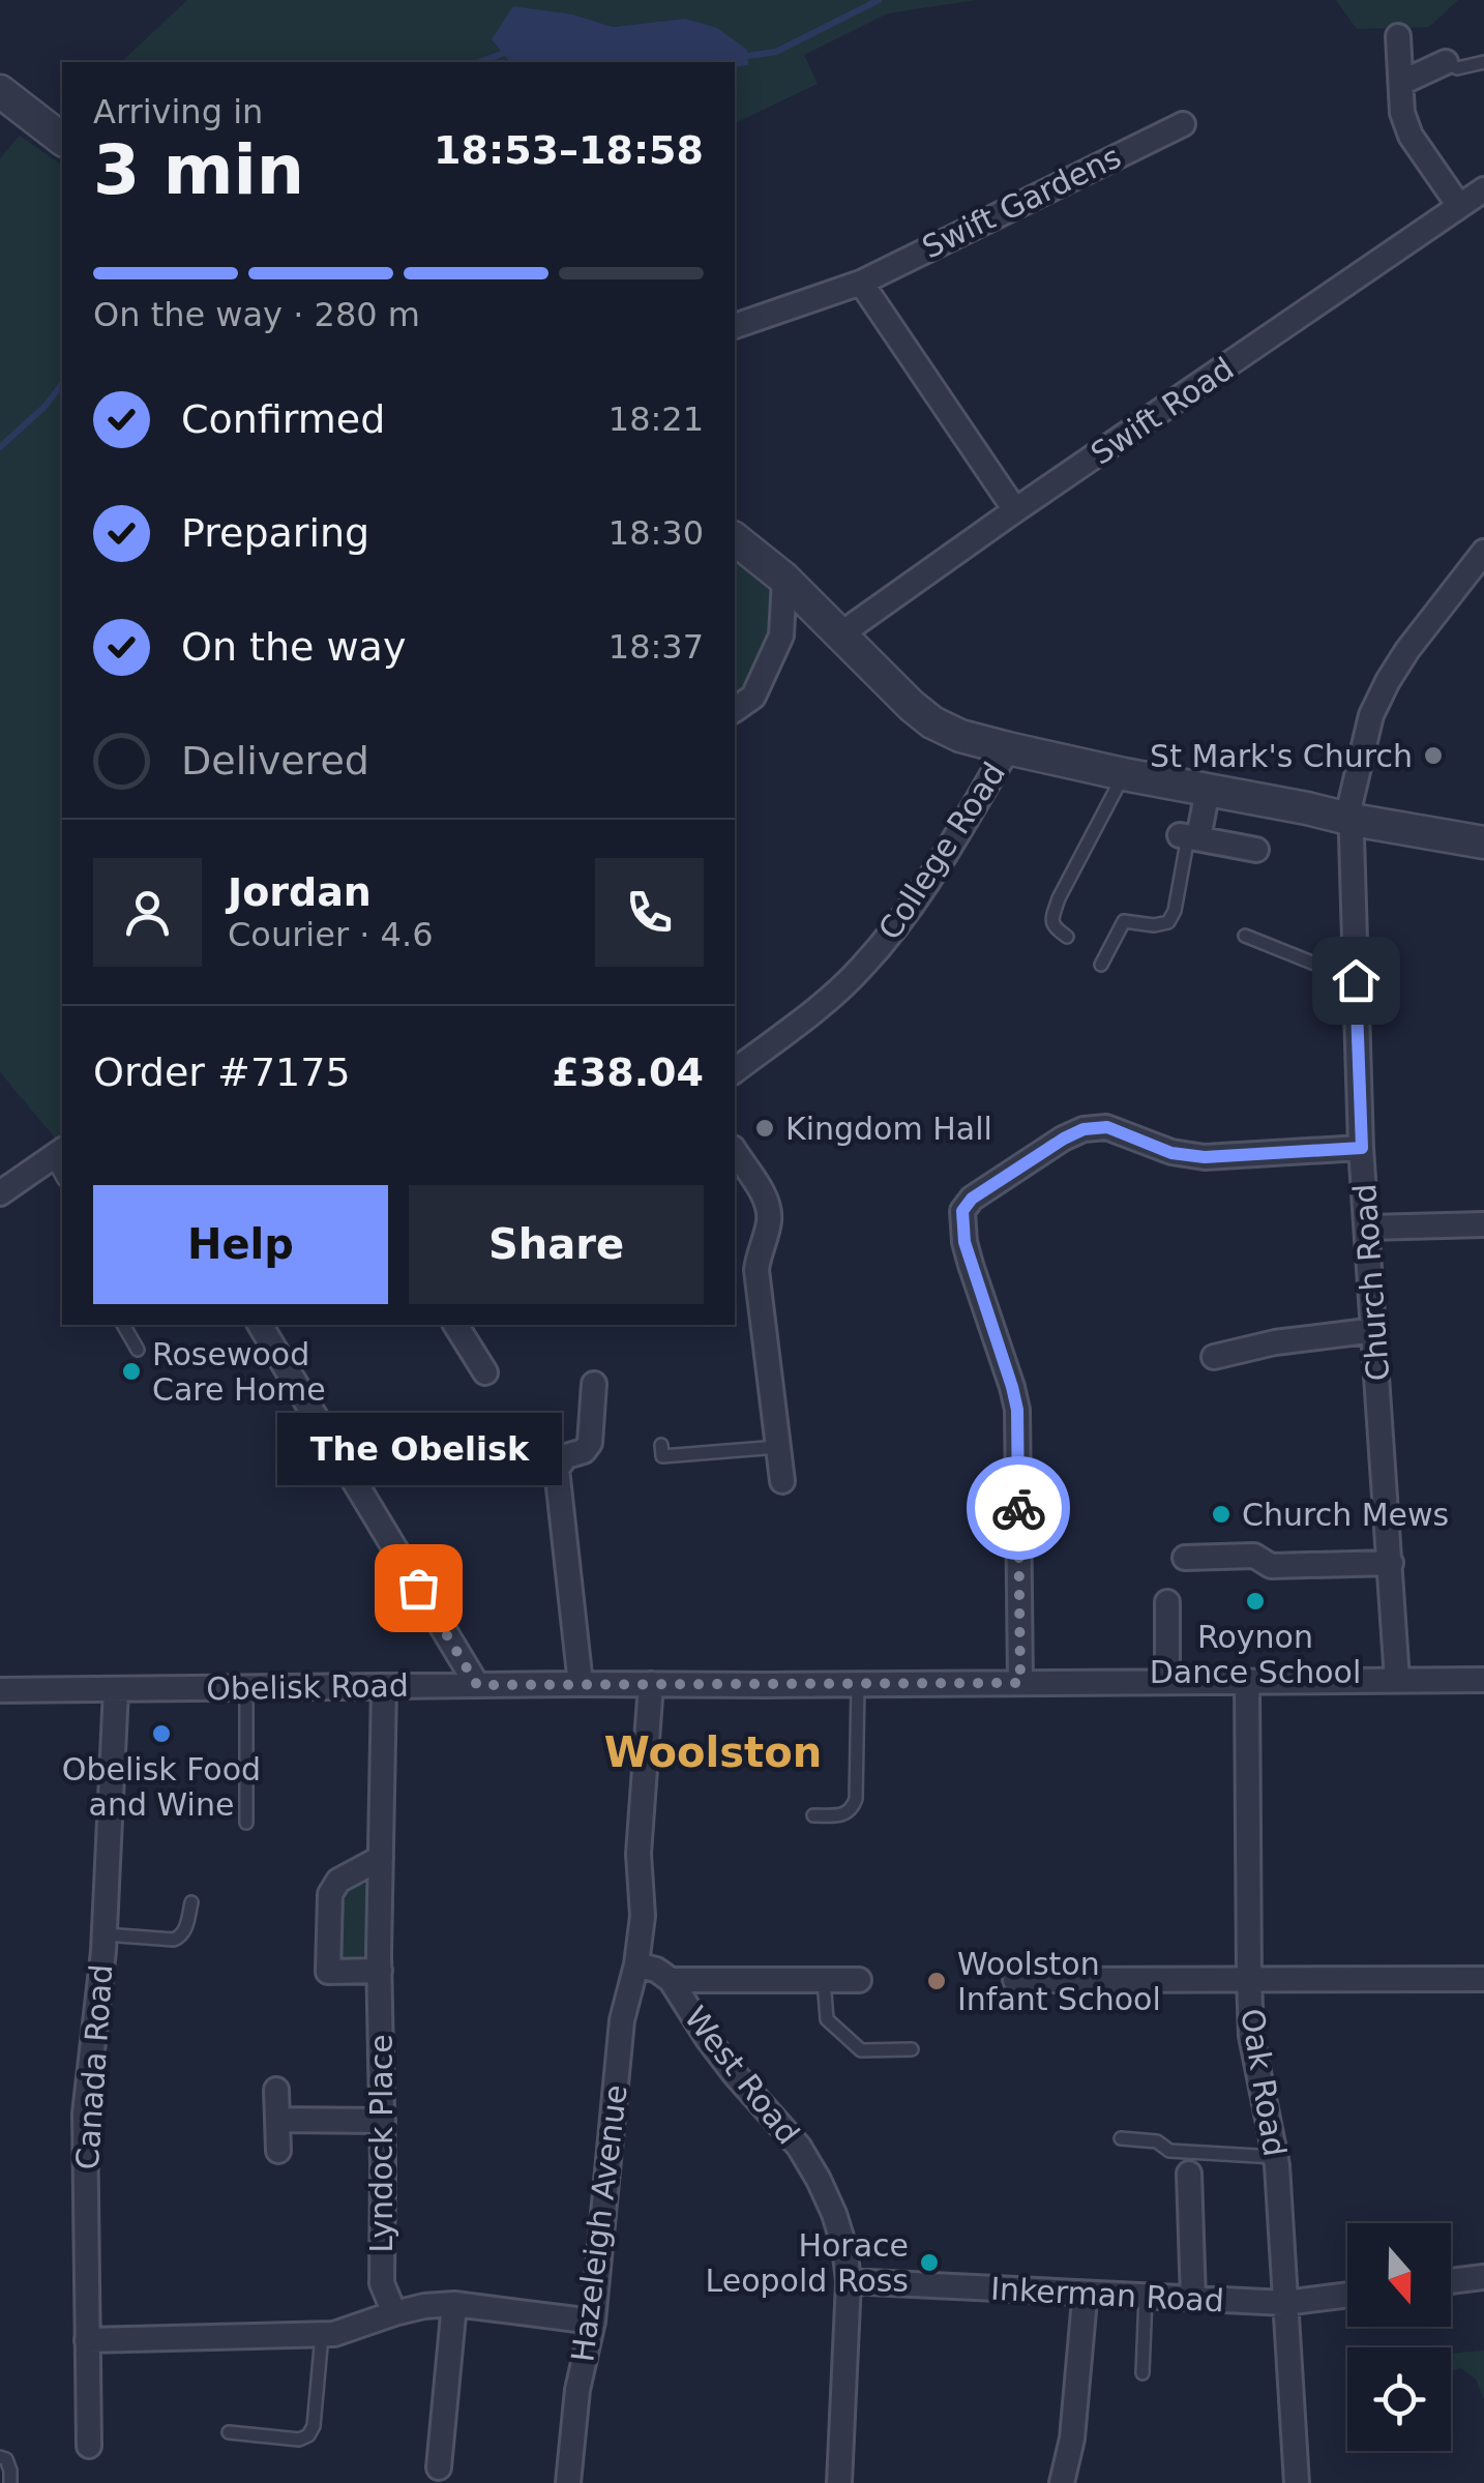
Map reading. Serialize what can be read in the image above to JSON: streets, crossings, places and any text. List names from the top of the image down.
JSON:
{
  "streets": {
    "street": [
      "Swift Gardens",
      "Swift Road",
      "College Road",
      "Church Road",
      "Obelisk Road",
      "Canada Road",
      "West Road",
      "Oak Road",
      "Lyndock Place",
      "Hazeleigh Avenue",
      "Inkerman Road"
    ]
  },
  "crossings": [
    ["Church Road", "Obelisk Road"],
    ["Obelisk Road", "Canada Road"],
    ["Obelisk Road", "Oak Road"],
    ["Obelisk Road", "Lyndock Place"],
    ["West Road", "Hazeleigh Avenue"],
    ["West Road", "Inkerman Road"],
    ["Oak Road", "Inkerman Road"]
  ],
  "districts": ["Woolston"],
  "places": [
    "St Mark's Church",
    "Kingdom Hall",
    "Rosewood Care Home",
    "Church Mews",
    "The Obelisk",
    "Roynon Dance School",
    "Obelisk Food and Wine",
    "Woolston Infant School",
    "Horace Leopold Ross"
  ],
  "north": "bottom",
  "page": {
    "heading": ["3 min", "Arriving in", "18:53–18:58"],
    "panel": [
      "Jordan",
      "Courier · 4.6",
      "Order #7175",
      "£38.04"
    ],
    "bar": "On the way · 280 m",
    "list": [
      ["Confirmed", "18:21"],
      ["Preparing", "18:30"],
      ["On the way", "18:37"],
      "Delivered"
    ],
    "buttons": ["Help", "Share"],
    "bubble": "The Obelisk"
  }
}
